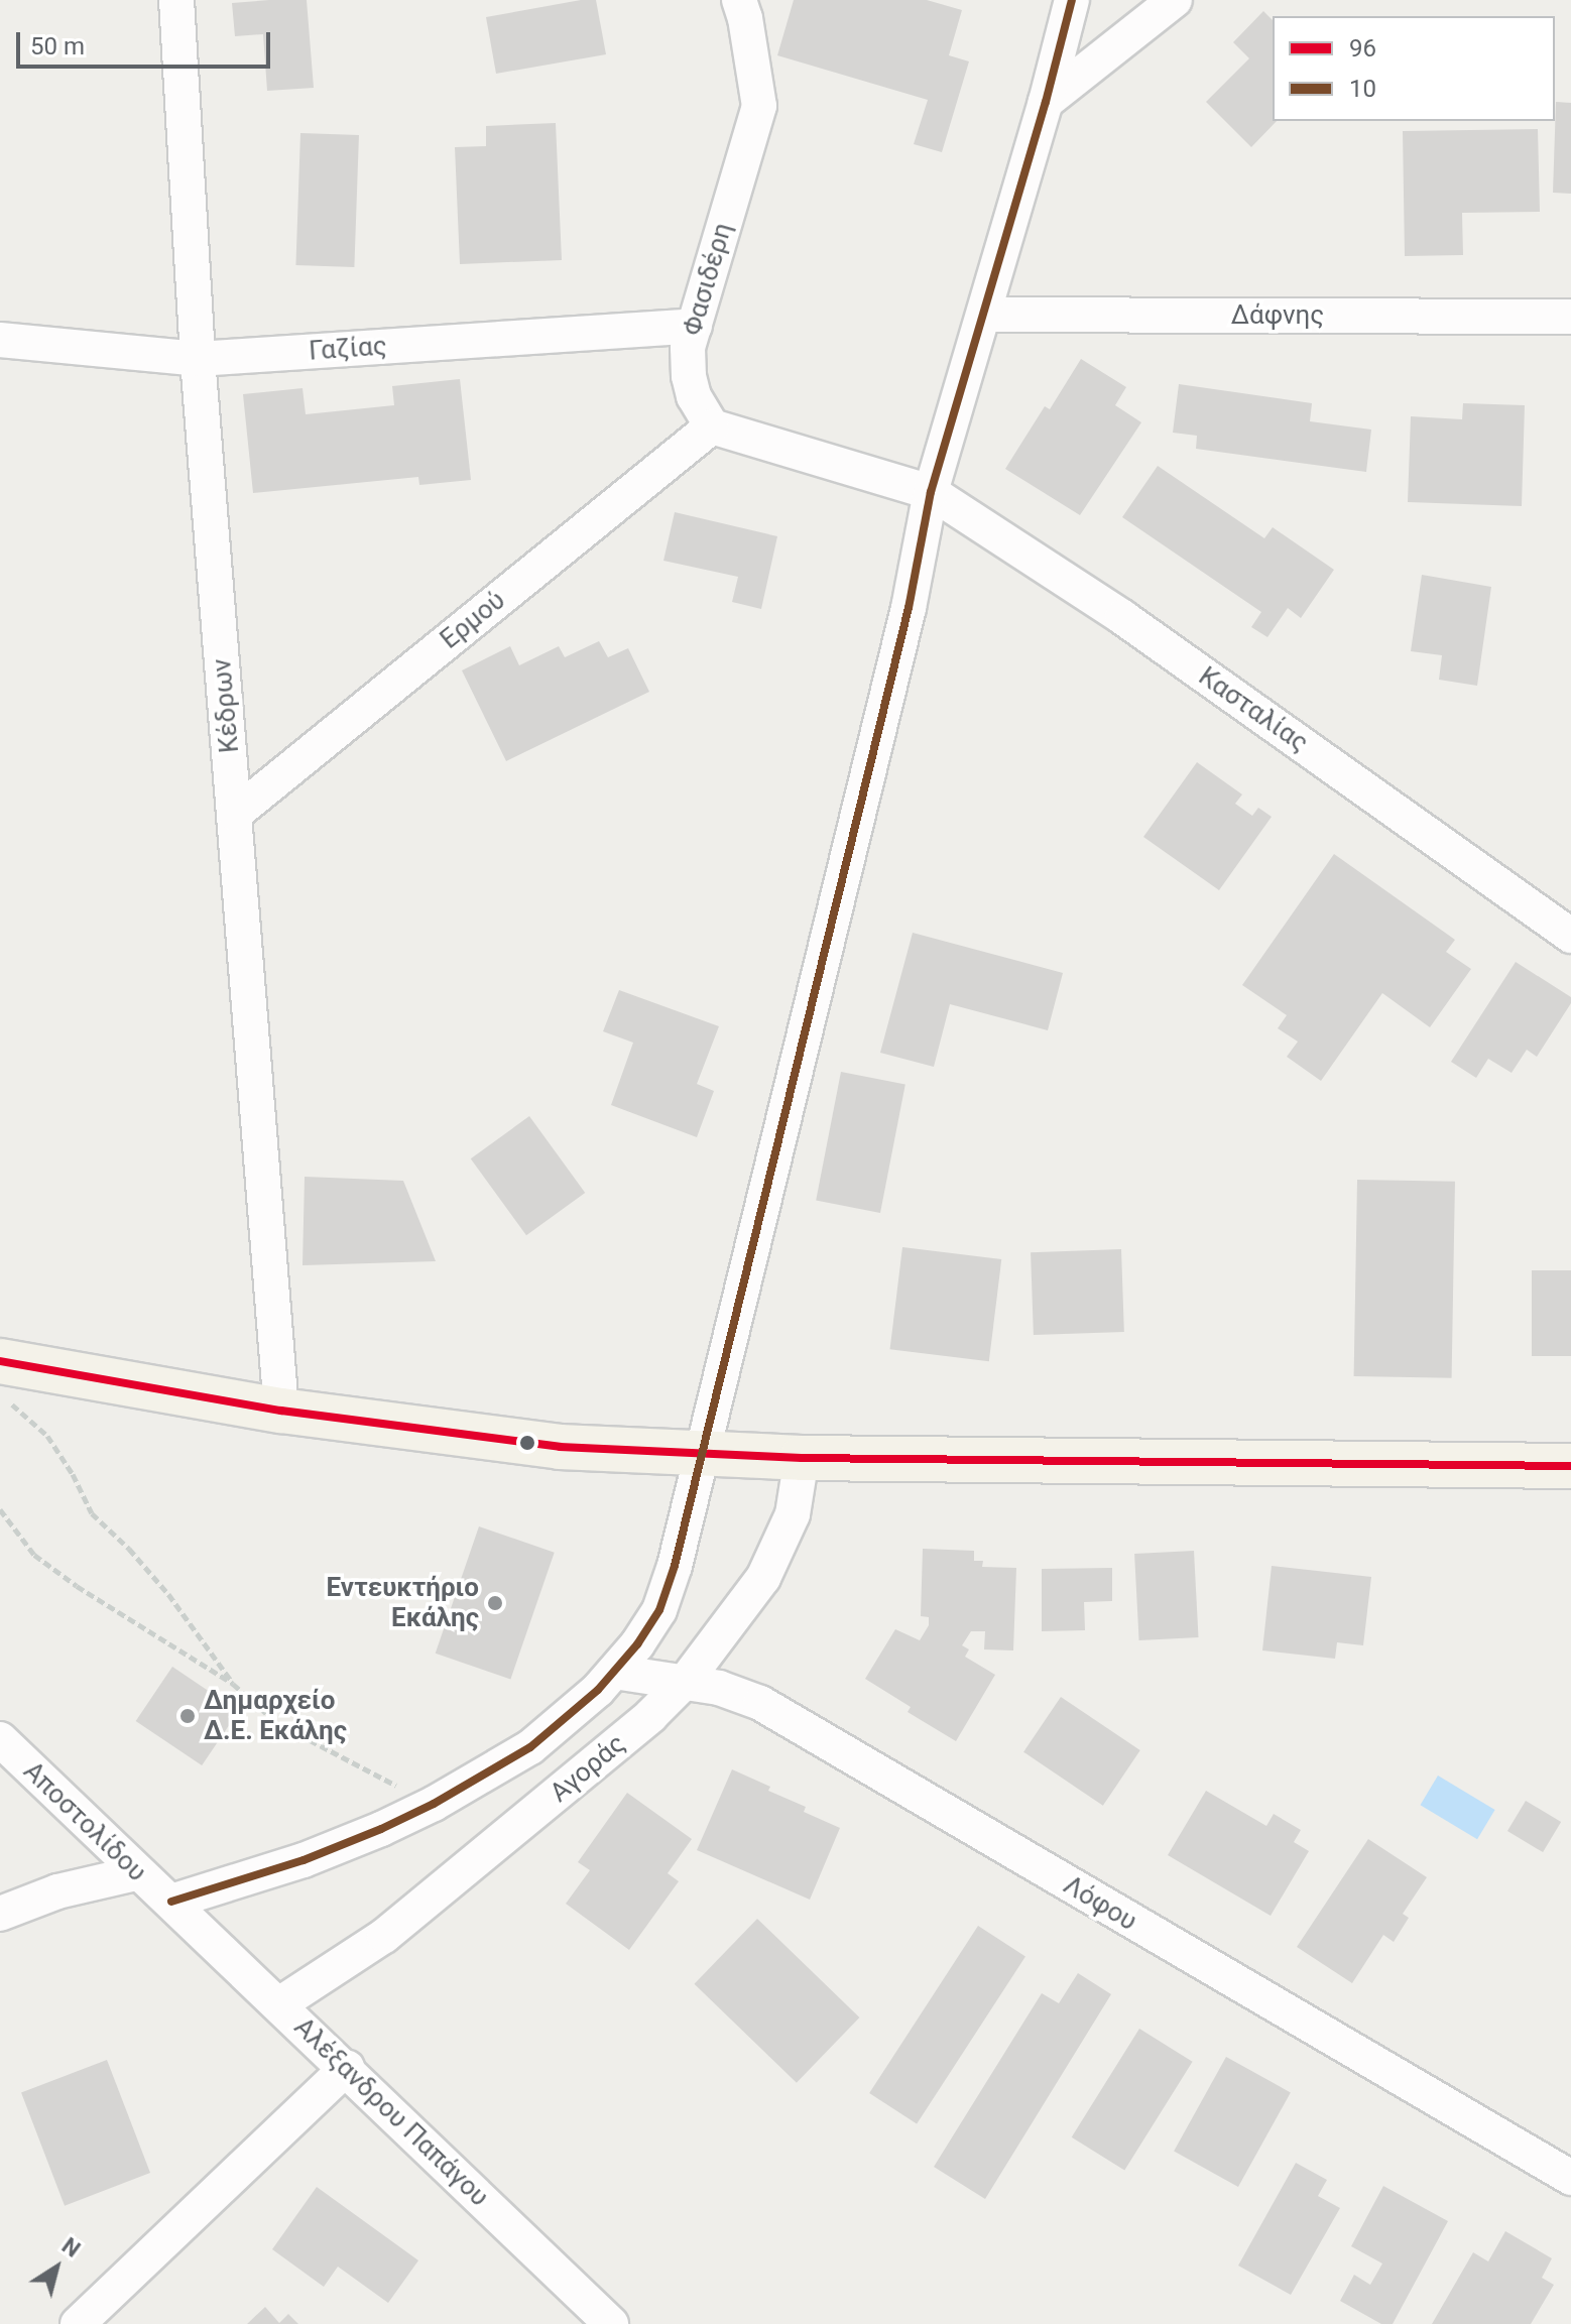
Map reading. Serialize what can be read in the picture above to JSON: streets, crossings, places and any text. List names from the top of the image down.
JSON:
{
  "streets": {
    "street": [
      "Φασιδέρη",
      "Δάφνης",
      "Γαζίας",
      "Ερμού",
      "Κέδρων",
      "Κασταλίας",
      "Αγοράς",
      "Αποστολίδου",
      "Λόφου",
      "Αλέξανδρου Παπάγου"
    ]
  },
  "crossings": [
    ["Φασιδέρη", "Γαζίας"],
    ["Φασιδέρη", "Ερμού"],
    ["Δάφνης", "Αγοράς"],
    ["Γαζίας", "Κέδρων"],
    ["Ερμού", "Κέδρων"],
    ["Κασταλίας", "Αγοράς"],
    ["Αγοράς", "Αποστολίδου"],
    ["Αγοράς", "Λόφου"],
    ["Αγοράς", "Αλέξανδρου Παπάγου"],
    ["Αποστολίδου", "Αλέξανδρου Παπάγου"]
  ],
  "places": ["Εντευκτήριο Εκάλης", "Δημαρχείο Δ.Ε. Εκάλης"],
  "lines": ["transit line 10", "transit line 96"],
  "legend": ["96", "10"],
  "scale_bar": "50 m",
  "north": "top right"
}
